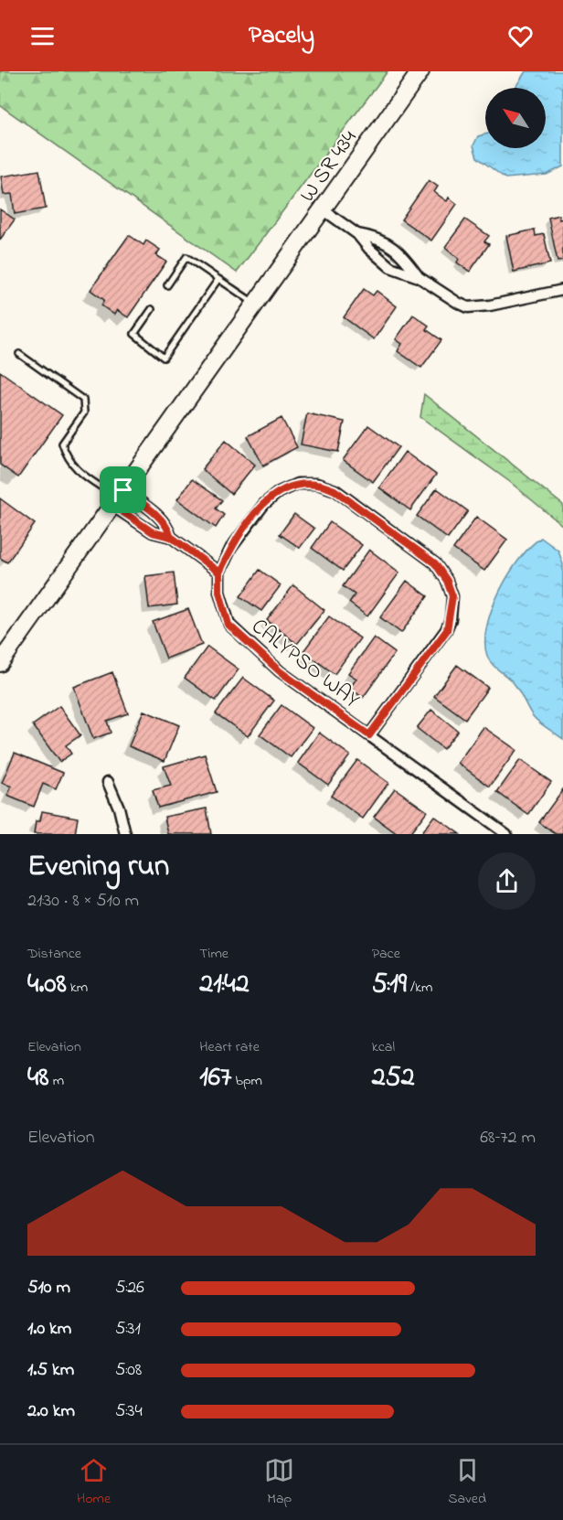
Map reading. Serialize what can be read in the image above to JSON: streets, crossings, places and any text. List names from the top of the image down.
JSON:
{
  "streets": {
    "main road": ["W SR 434"],
    "street": ["CALYPSO WAY"]
  },
  "north": "top left",
  "page": {
    "header": "Pacely",
    "heading": ["Evening run", "21:30 · 8 × 510 m"],
    "stats": [
      ["Distance", "4.08 km"],
      ["Time", "21:42"],
      ["Pace", "5:19 /km"],
      ["Elevation", "48 m"],
      ["Heart rate", "167 bpm"],
      ["kcal", "252"]
    ],
    "chart": ["Elevation", "68–72 m"],
    "list": [
      {
        "name": "510 m",
        "note": "5:26"
      },
      {
        "name": "1.0 km",
        "note": "5:31"
      },
      {
        "name": "1.5 km",
        "note": "5:08"
      },
      {
        "name": "2.0 km",
        "note": "5:34"
      }
    ],
    "tabs": ["Home", "Map", "Saved"]
  }
}
